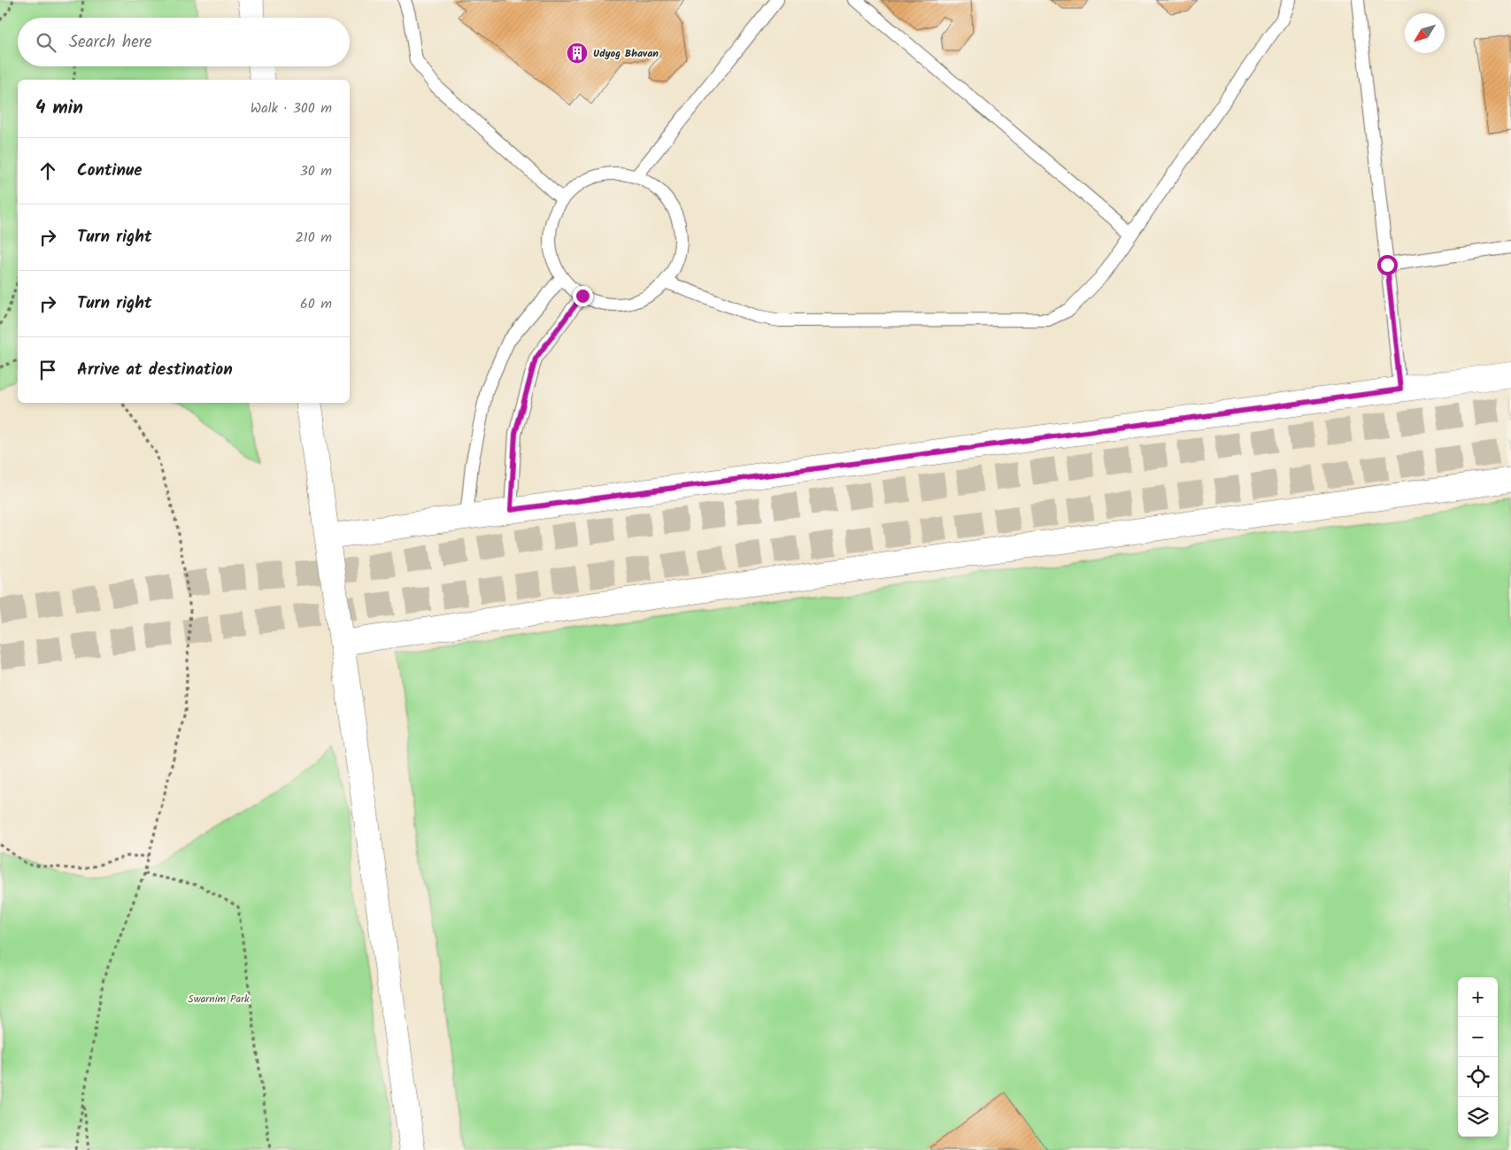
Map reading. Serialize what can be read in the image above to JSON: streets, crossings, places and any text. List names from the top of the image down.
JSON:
{
  "parks": ["Swarnim Park"],
  "places": {
    "building": ["Udyog Bhavan"]
  },
  "north": "bottom left",
  "page": {
    "search": "Search here",
    "heading": ["4 min", "Walk · 300 m"],
    "list": [
      ["Continue", "30 m"],
      ["Turn right", "210 m"],
      ["Turn right", "60 m"],
      "Arrive at destination"
    ],
    "map_buttons": ["+", "−"]
  }
}
